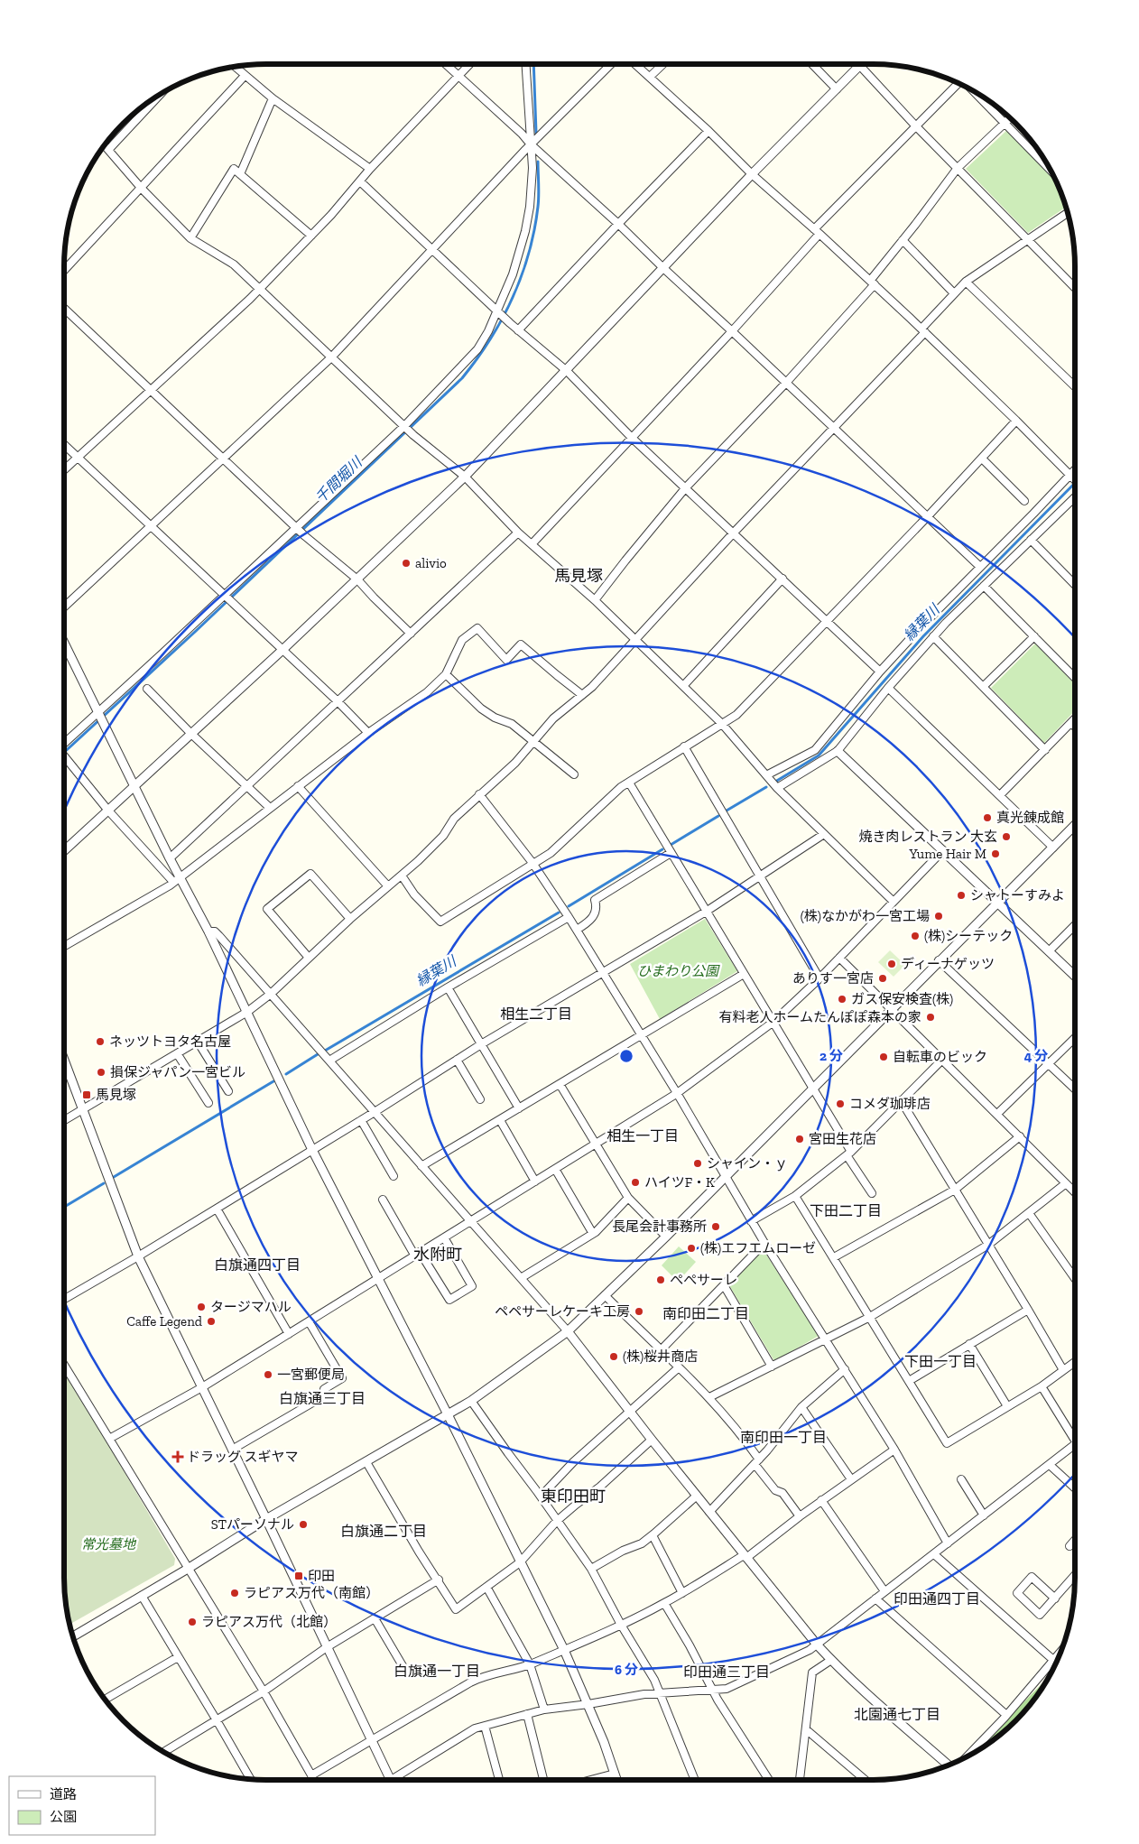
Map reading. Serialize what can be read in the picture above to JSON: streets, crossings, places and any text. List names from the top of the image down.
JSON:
{
  "districts": [
    "馬見塚",
    "相生二丁目",
    "相生一丁目",
    "下田二丁目",
    "水附町",
    "白旗通四丁目",
    "南印田二丁目",
    "下田一丁目",
    "白旗通三丁目",
    "南印田一丁目",
    "東印田町",
    "白旗通二丁目",
    "印田通四丁目",
    "白旗通一丁目",
    "印田通三丁目",
    "北園通七丁目"
  ],
  "water": ["千間堀川", "縁葉川"],
  "parks": ["ひまわり公園", "常光墓地"],
  "places": {
    "other": [
      "alivio",
      "真光錬成館",
      "焼き肉レストラン 大玄",
      "Yume Hair M",
      "シャトーすみよ",
      "(株)なかがわ一宮工場",
      "(株)シーテック",
      "ディーナゲッツ",
      "ありす一宮店",
      "ガス保安検査(株)",
      "有料老人ホームたんぽぽ森本の家",
      "ネッツトヨタ名古屋",
      "自転車のビック",
      "損保ジャパン一宮ビル",
      "コメダ珈琲店",
      "宮田生花店",
      "シャイン・ｙ",
      "ハイツF・K",
      "長尾会計事務所",
      "(株)エフエムローゼ",
      "ぺぺサーレ",
      "タージマハル",
      "ペペサーレケーキ工房",
      "Caffe Legend",
      "(株)桜井商店",
      "一宮郵便局",
      "STパーソナル",
      "ラピアス万代（南館）",
      "ラピアス万代（北館）"
    ],
    "transit": ["馬見塚", "印田"],
    "health": ["ドラッグ スギヤマ"]
  },
  "legend": ["道路", "公園"],
  "rings": ["2 分", "4 分", "6 分"]
}
